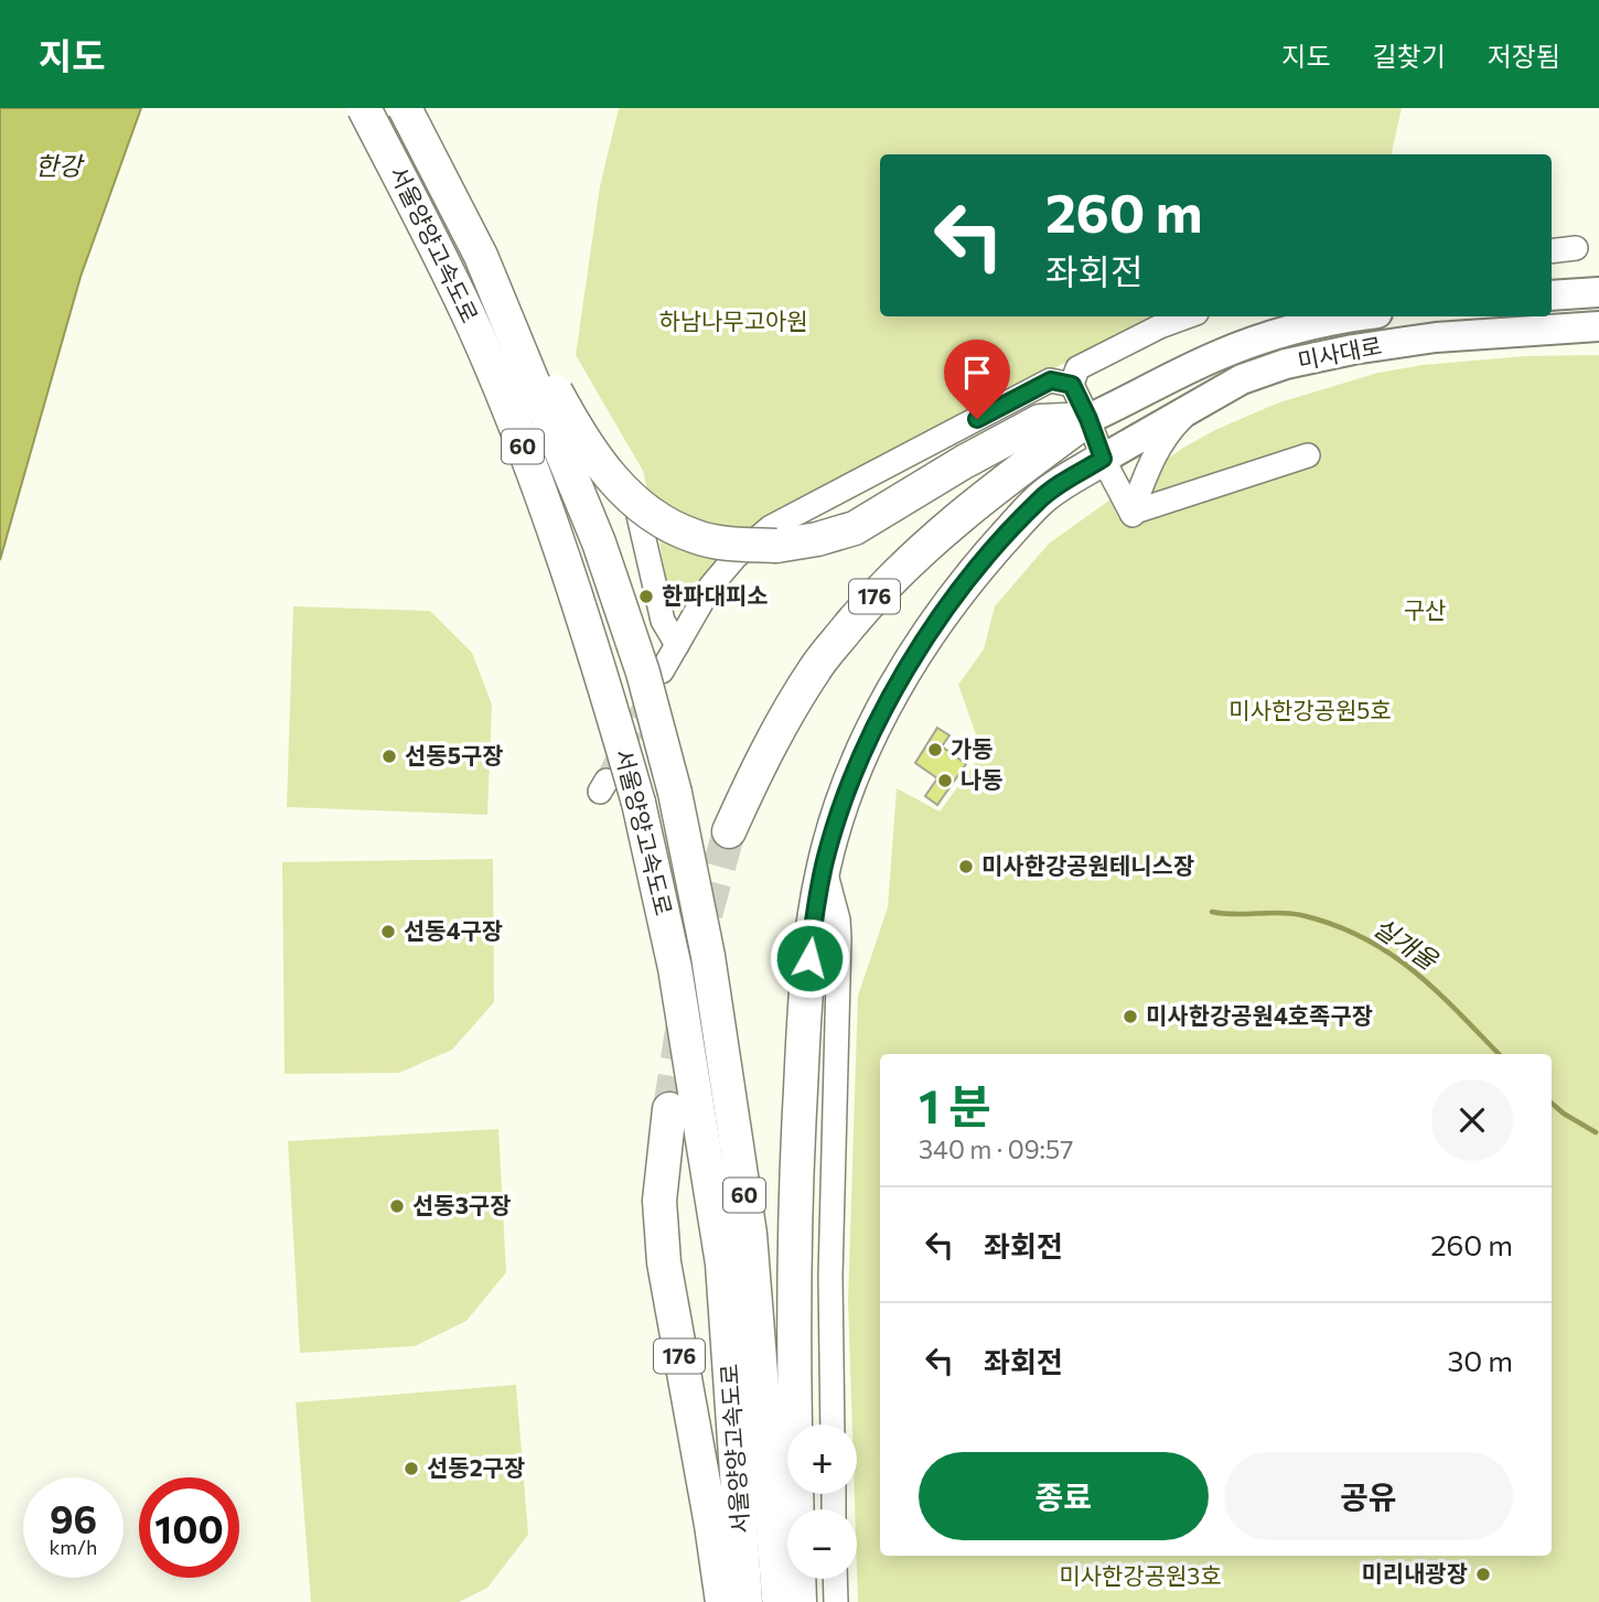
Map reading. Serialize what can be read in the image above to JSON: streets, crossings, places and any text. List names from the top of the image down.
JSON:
{
  "streets": {
    "highway": ["서울양양고속도로", "60", "176"],
    "main road": ["미사대로"]
  },
  "crossings": [
    ["미사대로", "176"]
  ],
  "water": ["한강", "실개울"],
  "parks": [
    "하남나무고아원",
    "구산",
    "미사한강공원5호",
    "미사한강공원3호"
  ],
  "places": [
    "한파대피소",
    "가동",
    "선동5구장",
    "나동",
    "미사한강공원테니스장",
    "선동4구장",
    "미사한강공원4호족구장",
    "선동3구장",
    "선동2구장",
    "미리내광장"
  ],
  "page": {
    "header": "지도",
    "nav": ["지도", "길찾기", "저장됨"],
    "turn": ["260 m", "좌회전"],
    "heading": ["1 분", "340 m · 09:57"],
    "list": [
      {
        "name": "좌회전",
        "value": "260 m"
      },
      {
        "name": "좌회전",
        "value": "30 m"
      }
    ],
    "map_buttons": ["+", "−"],
    "buttons": ["종료", "공유"],
    "speed": "96 km/h",
    "limit": "100"
  }
}
